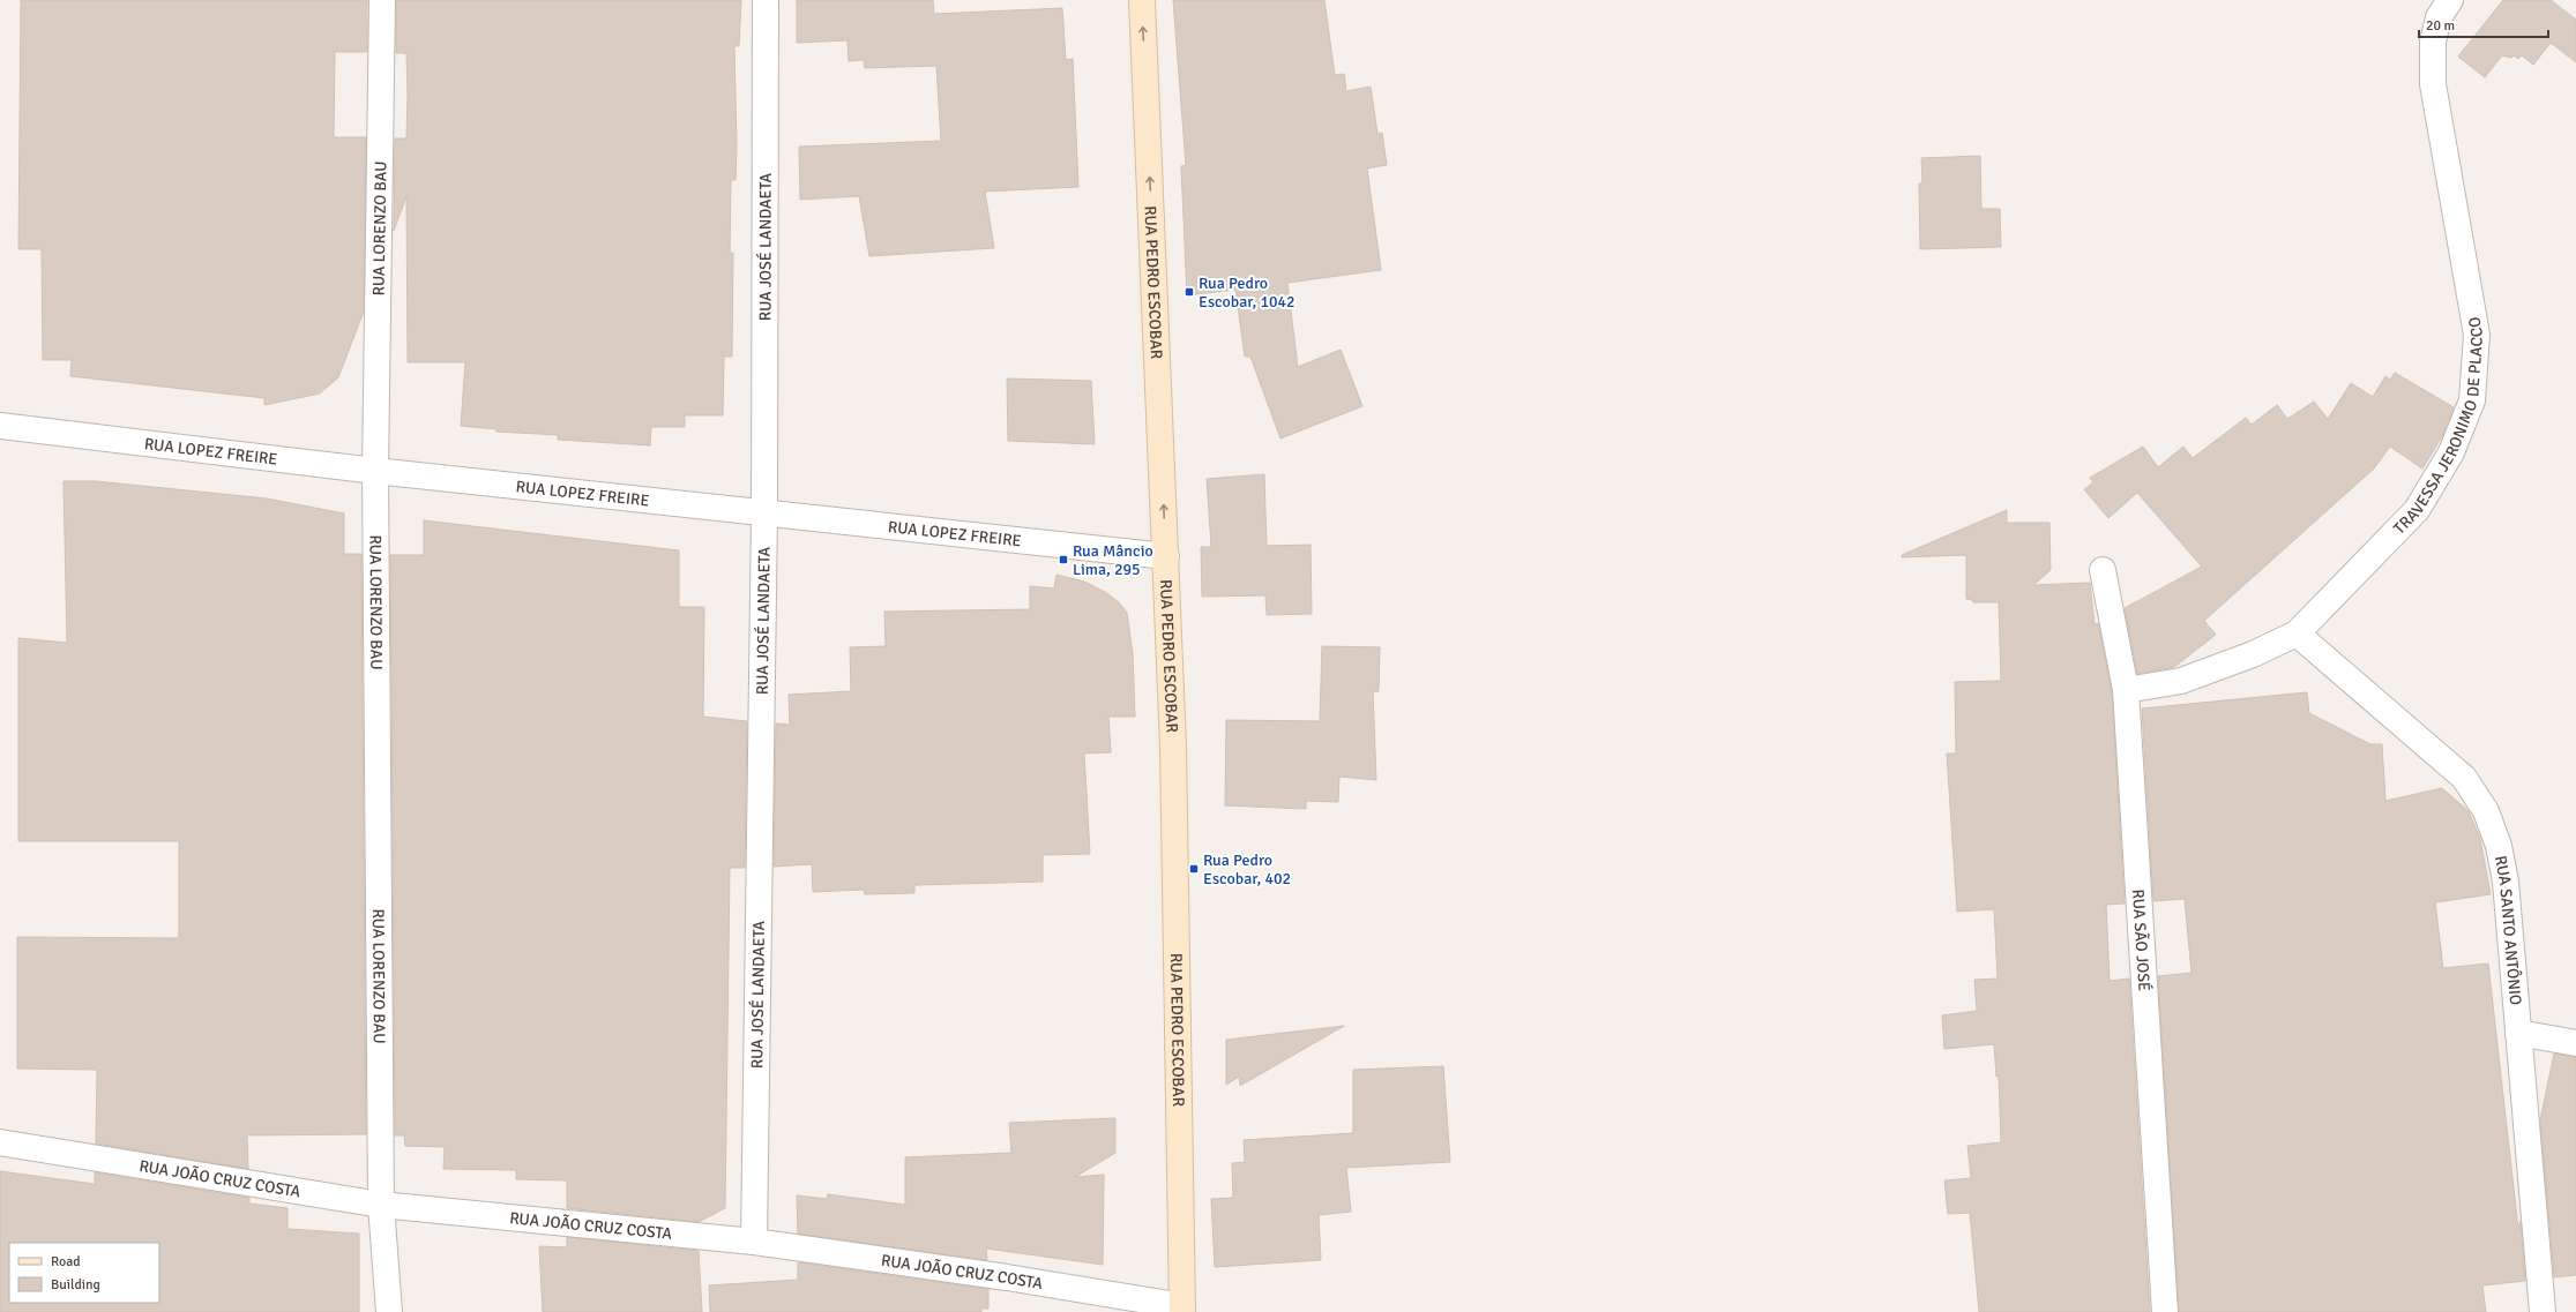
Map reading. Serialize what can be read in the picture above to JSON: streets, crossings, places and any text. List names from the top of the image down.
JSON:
{
  "streets": {
    "main road": ["RUA PEDRO ESCOBAR"],
    "street": [
      "RUA LORENZO BAU",
      "RUA JOSÉ LANDAETA",
      "TRAVESSA JERONIMO DE PLACCO",
      "RUA LOPEZ FREIRE",
      "RUA SANTO ANTÔNIO",
      "RUA SÃO JOSÉ",
      "RUA JOÃO CRUZ COSTA"
    ]
  },
  "crossings": [
    ["RUA LORENZO BAU", "RUA LOPEZ FREIRE"],
    ["RUA LORENZO BAU", "RUA JOÃO CRUZ COSTA"],
    ["RUA JOSÉ LANDAETA", "RUA LOPEZ FREIRE"],
    ["RUA JOSÉ LANDAETA", "RUA JOÃO CRUZ COSTA"],
    ["RUA PEDRO ESCOBAR", "RUA LOPEZ FREIRE"],
    ["RUA PEDRO ESCOBAR", "RUA JOÃO CRUZ COSTA"],
    ["TRAVESSA JERONIMO DE PLACCO", "RUA SANTO ANTÔNIO"],
    ["TRAVESSA JERONIMO DE PLACCO", "RUA SÃO JOSÉ"]
  ],
  "one_way": ["RUA PEDRO ESCOBAR"],
  "places": {
    "transit": ["Rua Pedro Escobar, 1042", "Rua Mâncio Lima, 295", "Rua Pedro Escobar, 402"]
  },
  "legend": ["Road", "Building"],
  "scale_bar": "20 m"
}
